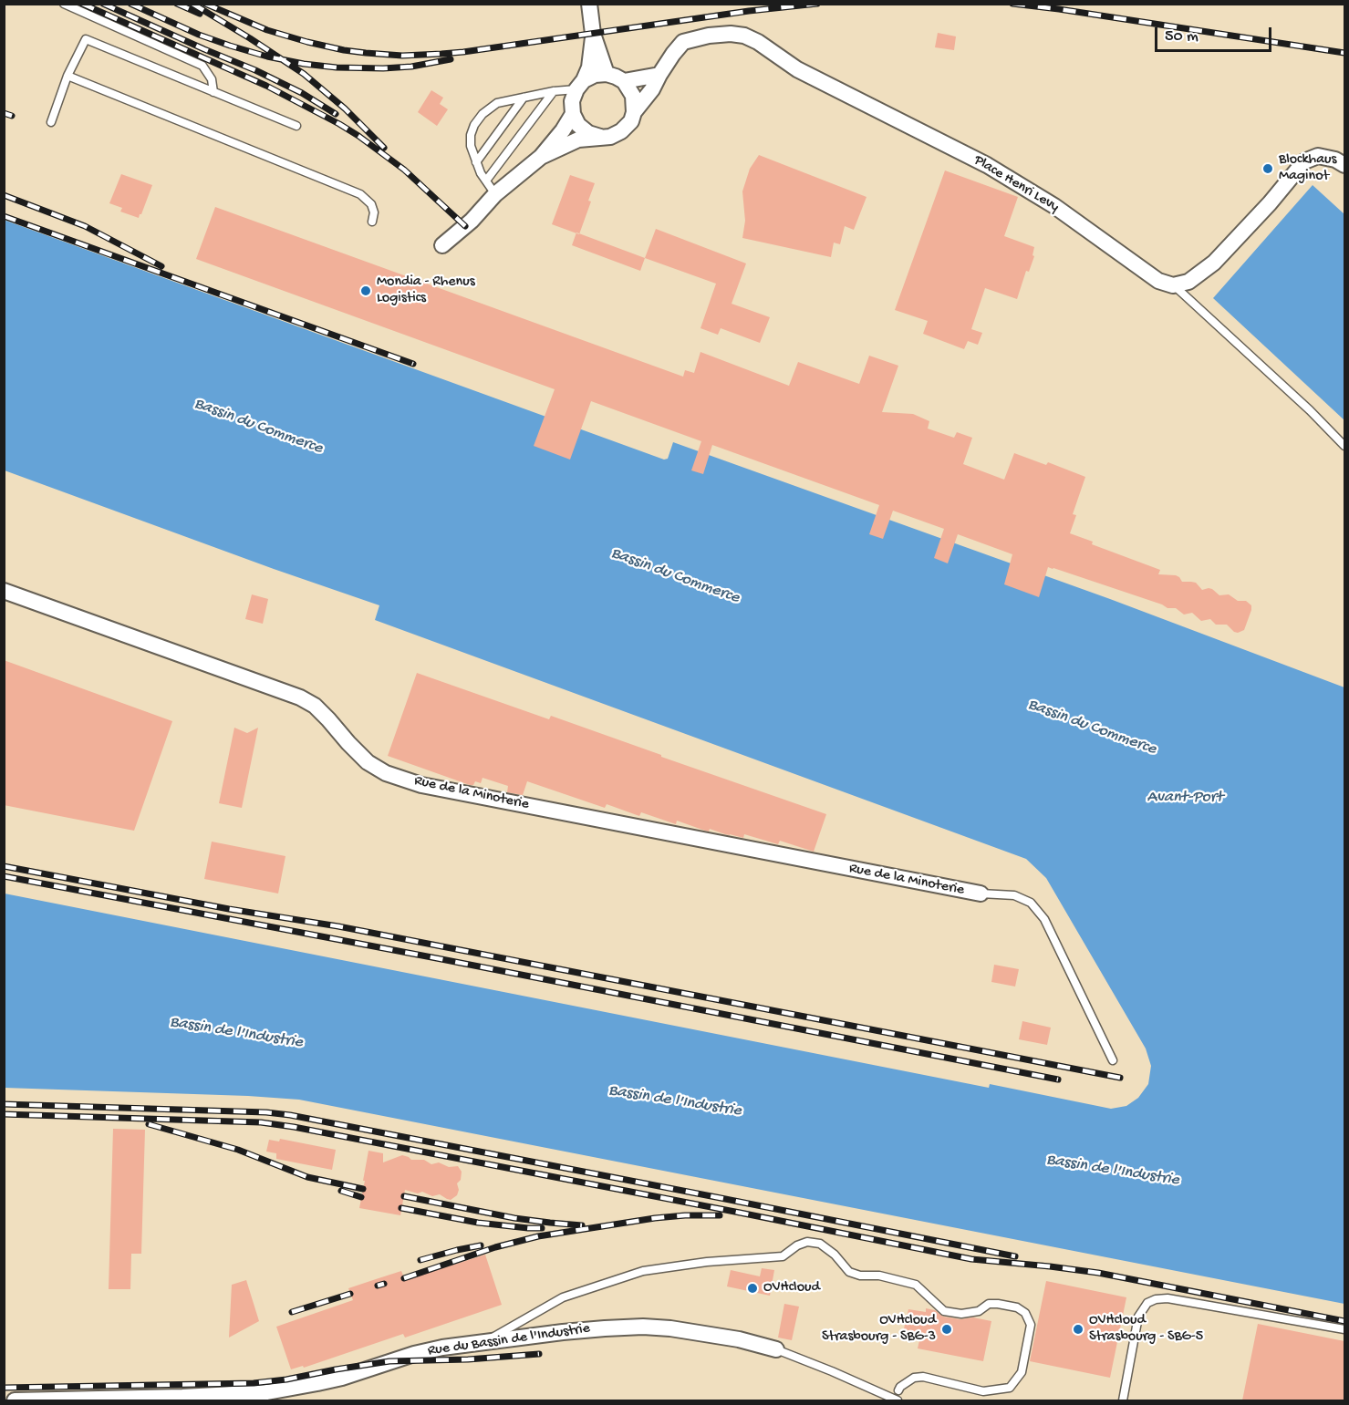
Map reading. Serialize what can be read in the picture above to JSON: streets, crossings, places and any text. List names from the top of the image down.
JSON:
{
  "streets": {
    "street": ["Place Henri Levy", "Rue de la Minoterie", "Rue du Bassin de l'Industrie"]
  },
  "water": ["Bassin du Commerce", "Avant-Port", "Bassin de l'Industrie"],
  "places": [
    "Blockhaus Maginot",
    "Mondia - Rhenus Logistics",
    "OVHcloud",
    "OVHcloud Strasbourg - SBG-3",
    "OVHcloud Strasbourg - SBG-5"
  ],
  "scale_bar": "50 m"
}
